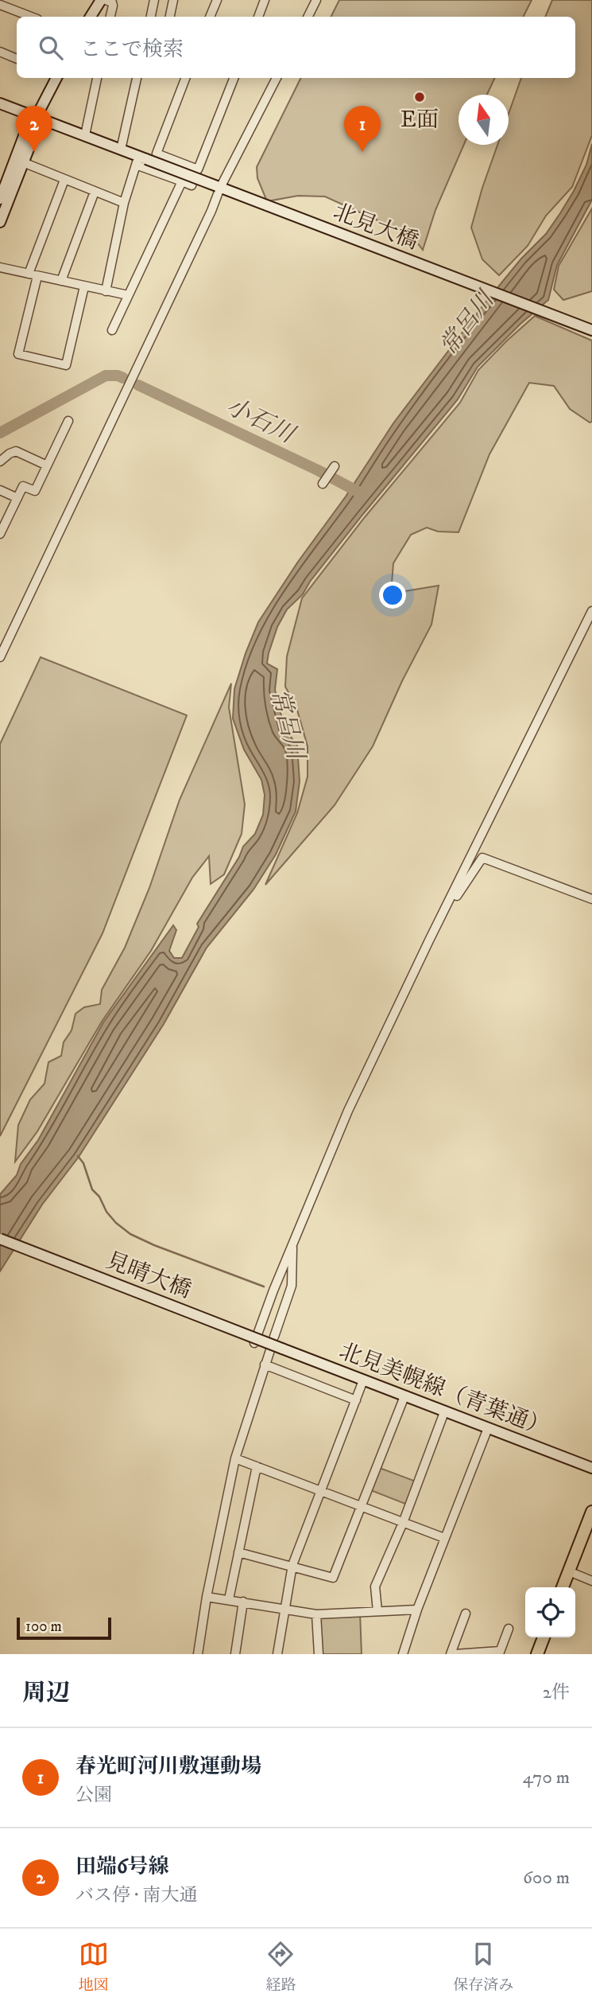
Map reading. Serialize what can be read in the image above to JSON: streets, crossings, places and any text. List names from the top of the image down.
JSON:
{
  "streets": {
    "street": ["北見大橋", "見晴大橋", "北見美幌線（青葉通）"]
  },
  "crossings": [
    ["見晴大橋", "北見美幌線（青葉通）"]
  ],
  "water": ["常呂川", "小石川"],
  "places": ["E面"],
  "scale_bar": "100 m",
  "north": "top",
  "page": {
    "search": "ここで検索",
    "pins": ["1", "2"],
    "scale": "100 m",
    "heading": ["周辺", "2件"],
    "list": [
      {
        "mark": "1",
        "name": "春光町河川敷運動場",
        "note": "公園",
        "value": "470 m"
      },
      {
        "mark": "2",
        "name": "田端6号線",
        "note": "バス停 · 南大通",
        "value": "600 m"
      }
    ],
    "nav": ["地図", "経路", "保存済み"]
  }
}
